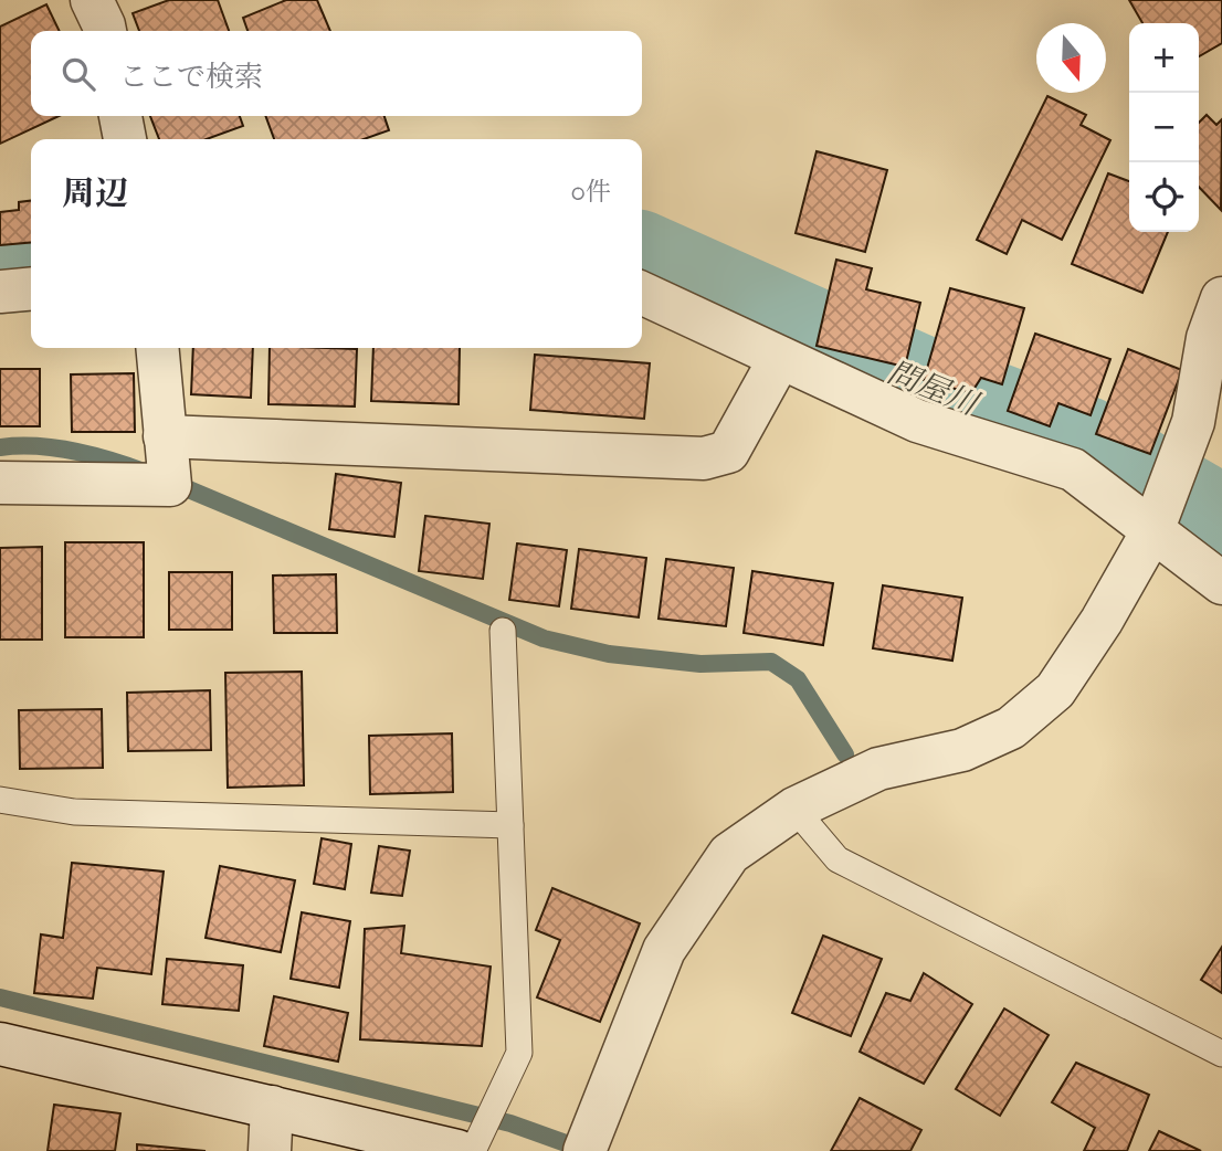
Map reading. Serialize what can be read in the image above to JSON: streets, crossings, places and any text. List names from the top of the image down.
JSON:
{
  "water": ["問屋川"],
  "north": "bottom",
  "page": {
    "map_buttons": ["+", "−"],
    "search": "ここで検索",
    "heading": ["周辺", "0件"]
  }
}
